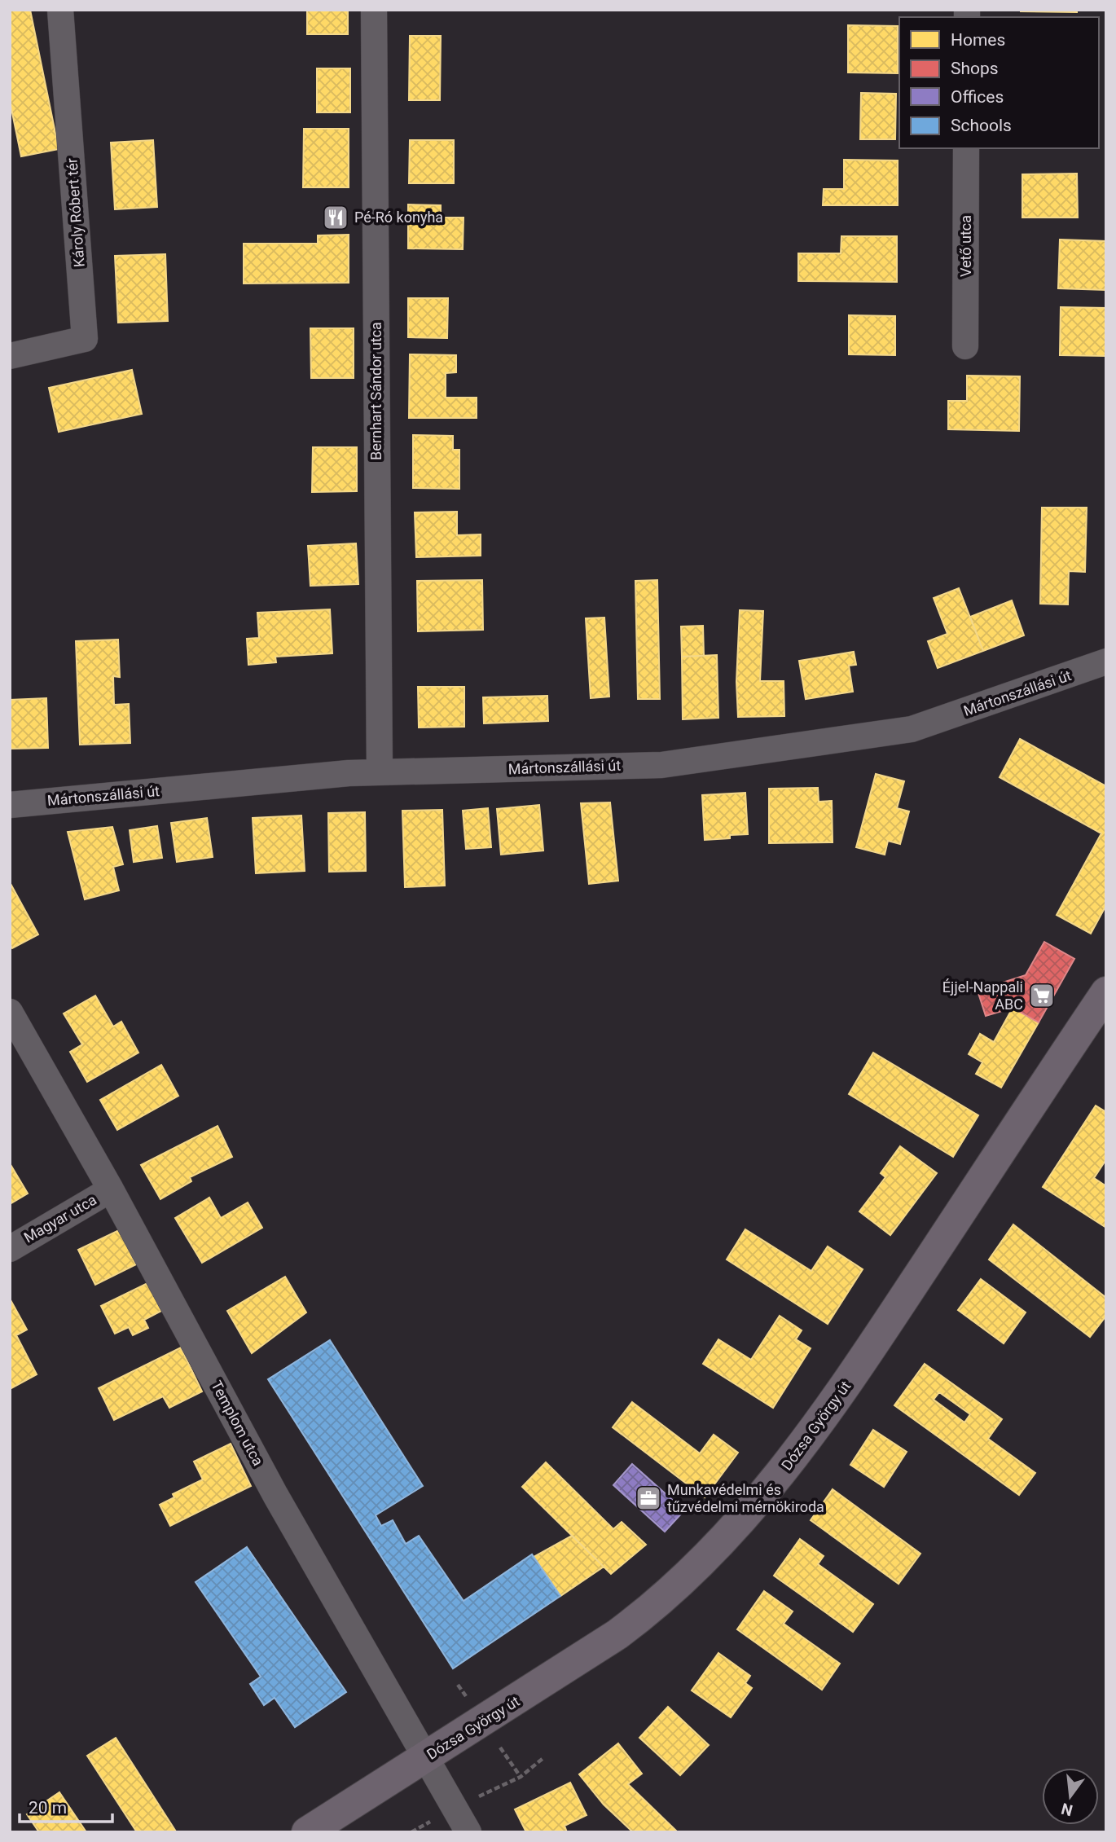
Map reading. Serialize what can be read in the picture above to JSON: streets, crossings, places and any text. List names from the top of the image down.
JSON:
{
  "streets": {
    "main road": ["Dózsa György út"],
    "street": [
      "Károly Róbert tér",
      "Vető utca",
      "Bernhart Sándor utca",
      "Mártonszállási út",
      "Magyar utca",
      "Templom utca"
    ]
  },
  "crossings": [
    ["Bernhart Sándor utca", "Mártonszállási út"],
    ["Magyar utca", "Templom utca"],
    ["Templom utca", "Dózsa György út"]
  ],
  "places": {
    "restaurant": ["Pé-Ró konyha"],
    "supermarket": ["Éjjel-Nappali ABC"],
    "office": ["Munkavédelmi és tűzvédelmi mérnökiroda"]
  },
  "legend": [
    "Homes",
    "Shops",
    "Offices",
    "Schools"
  ],
  "scale_bar": "20 m",
  "north": "bottom"
}
